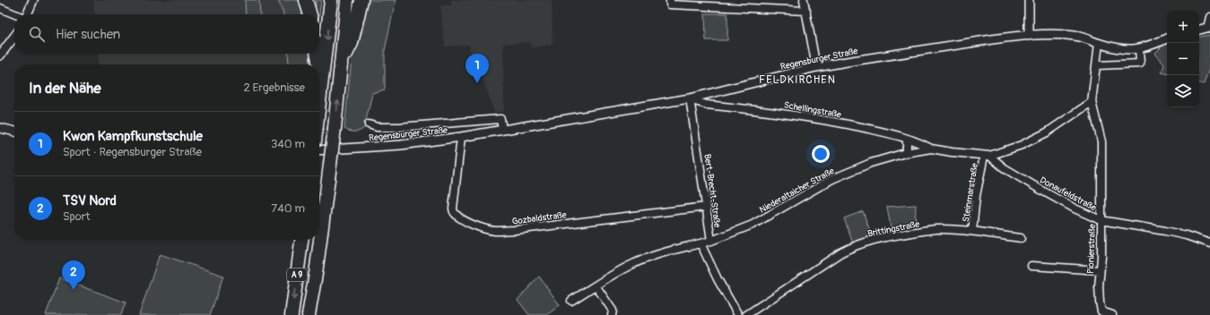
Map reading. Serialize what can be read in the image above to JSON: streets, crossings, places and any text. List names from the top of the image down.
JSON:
{
  "streets": {
    "highway": ["A 9"],
    "street": [
      "Regensburger Straße",
      "Schellingstraße",
      "Niederaltaicher Straße",
      "Bert-Brecht-Straße",
      "Steinmarstraße",
      "Donaufeldstraße",
      "Gozbaldstraße",
      "Brittingstraße",
      "Pionierstraße"
    ]
  },
  "crossings": [
    ["Regensburger Straße", "Schellingstraße"],
    ["Regensburger Straße", "Bert-Brecht-Straße"],
    ["Regensburger Straße", "Gozbaldstraße"],
    ["Schellingstraße", "Niederaltaicher Straße"],
    ["Schellingstraße", "Bert-Brecht-Straße"],
    ["Niederaltaicher Straße", "Bert-Brecht-Straße"],
    ["Niederaltaicher Straße", "Steinmarstraße"],
    ["Niederaltaicher Straße", "Donaufeldstraße"],
    ["Niederaltaicher Straße", "Pionierstraße"],
    ["Bert-Brecht-Straße", "Gozbaldstraße"],
    ["Steinmarstraße", "Donaufeldstraße"],
    ["Steinmarstraße", "Brittingstraße"],
    ["Donaufeldstraße", "Pionierstraße"]
  ],
  "districts": ["FELDKIRCHEN"],
  "page": {
    "map_buttons": ["+", "−"],
    "search": "Hier suchen",
    "pins": ["1", "2"],
    "heading": ["In der Nähe", "2 Ergebnisse"],
    "list": [
      {
        "mark": "1",
        "name": "Kwon Kampfkunstschule",
        "note": "Sport · Regensburger Straße",
        "value": "340 m"
      },
      {
        "mark": "2",
        "name": "TSV Nord",
        "note": "Sport",
        "value": "740 m"
      }
    ]
  }
}
